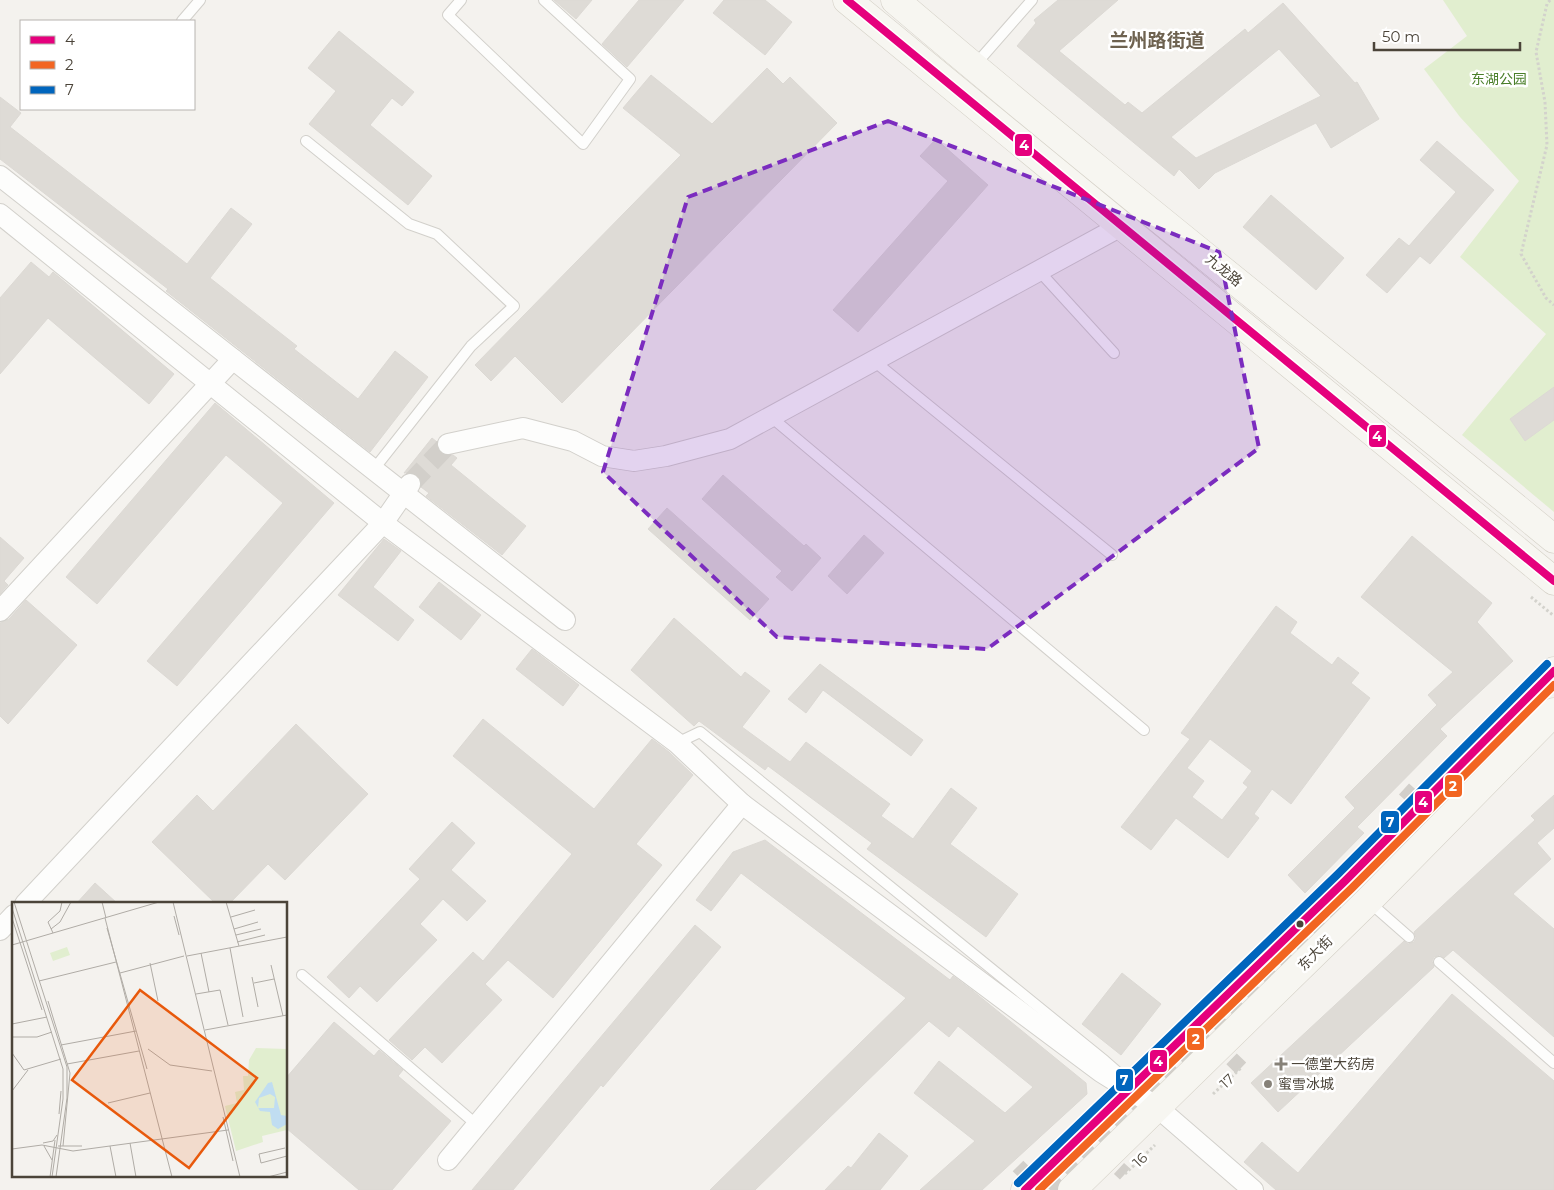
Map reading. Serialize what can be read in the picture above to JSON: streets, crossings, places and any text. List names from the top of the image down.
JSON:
{
  "streets": {
    "main road": ["九龙路", "东大街"],
    "path": ["17", "16"]
  },
  "districts": ["兰州路街道"],
  "parks": ["东湖公园"],
  "places": {
    "health": ["一德堂大药房"],
    "other": ["蜜雪冰城"]
  },
  "lines": ["transit line 4", "transit line 7", "transit line 2"],
  "legend": ["4", "2", "7"],
  "scale_bar": "50 m"
}
